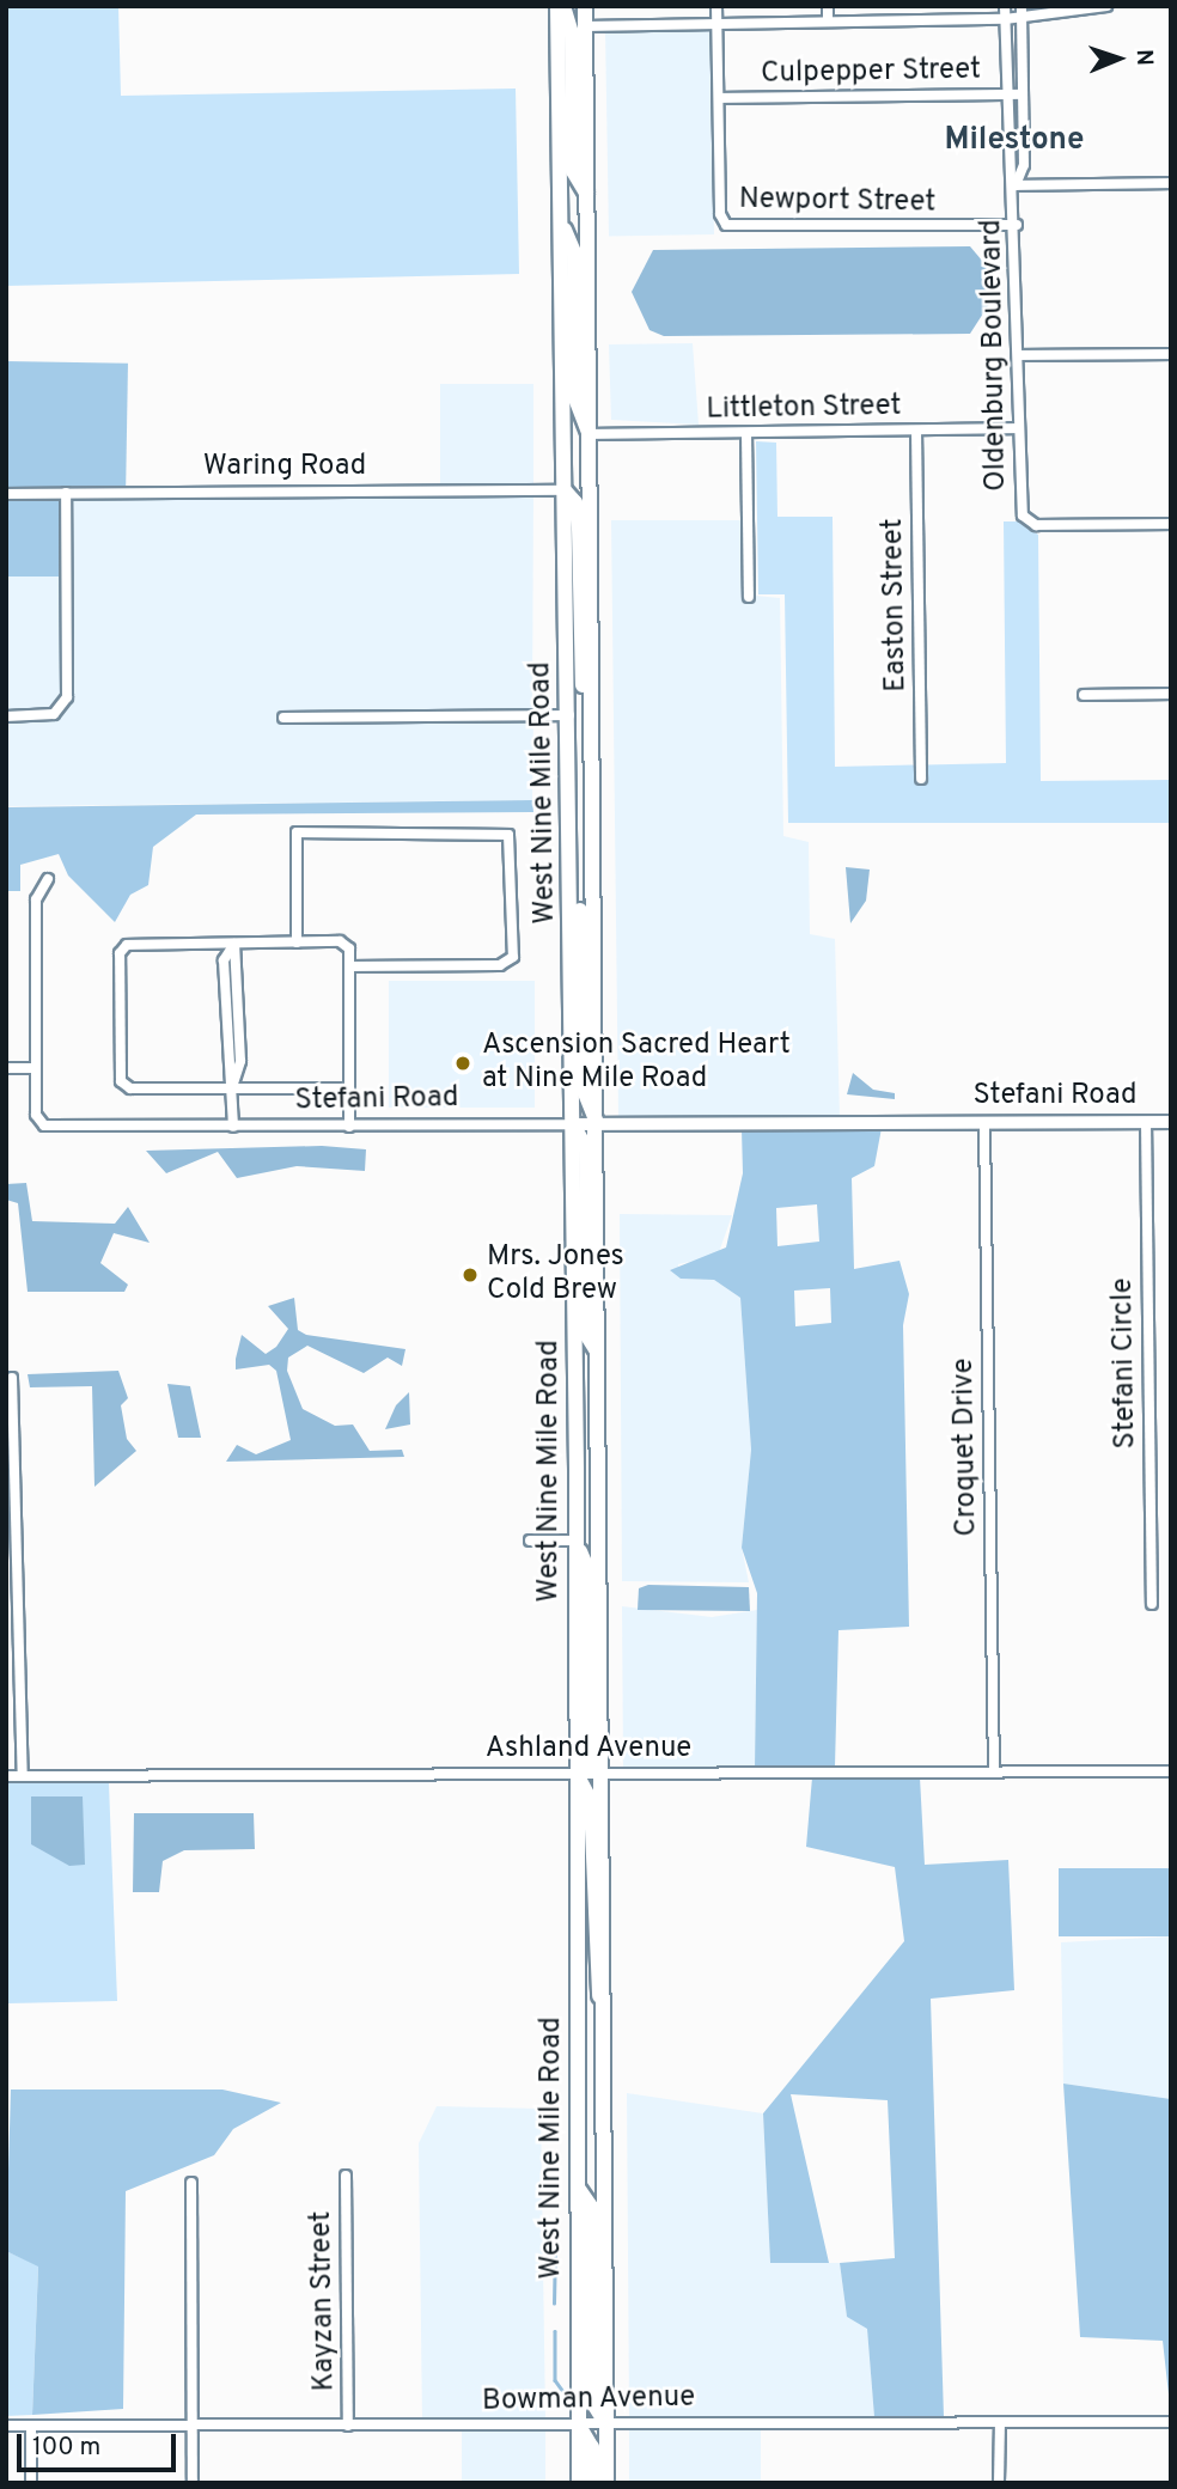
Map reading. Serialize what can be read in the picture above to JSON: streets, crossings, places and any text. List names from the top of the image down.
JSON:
{
  "streets": {
    "main road": ["West Nine Mile Road"],
    "street": [
      "Culpepper Street",
      "Newport Street",
      "Oldenburg Boulevard",
      "Littleton Street",
      "Waring Road",
      "Easton Street",
      "Stefani Road",
      "Stefani Circle",
      "Croquet Drive",
      "Ashland Avenue",
      "Kayzan Street",
      "Bowman Avenue"
    ]
  },
  "crossings": [
    ["Culpepper Street", "Newport Street"],
    ["Culpepper Street", "Oldenburg Boulevard"],
    ["Newport Street", "Oldenburg Boulevard"],
    ["Oldenburg Boulevard", "Littleton Street"],
    ["Littleton Street", "Easton Street"],
    ["Littleton Street", "West Nine Mile Road"],
    ["Waring Road", "West Nine Mile Road"],
    ["West Nine Mile Road", "Stefani Road"],
    ["West Nine Mile Road", "Ashland Avenue"],
    ["West Nine Mile Road", "Bowman Avenue"],
    ["Stefani Road", "Stefani Circle"],
    ["Stefani Road", "Croquet Drive"],
    ["Croquet Drive", "Ashland Avenue"],
    ["Kayzan Street", "Bowman Avenue"]
  ],
  "districts": ["Milestone"],
  "places": ["Ascension Sacred Heart at Nine Mile Road", "Mrs. Jones Cold Brew"],
  "scale_bar": "100 m",
  "north": "right"
}
